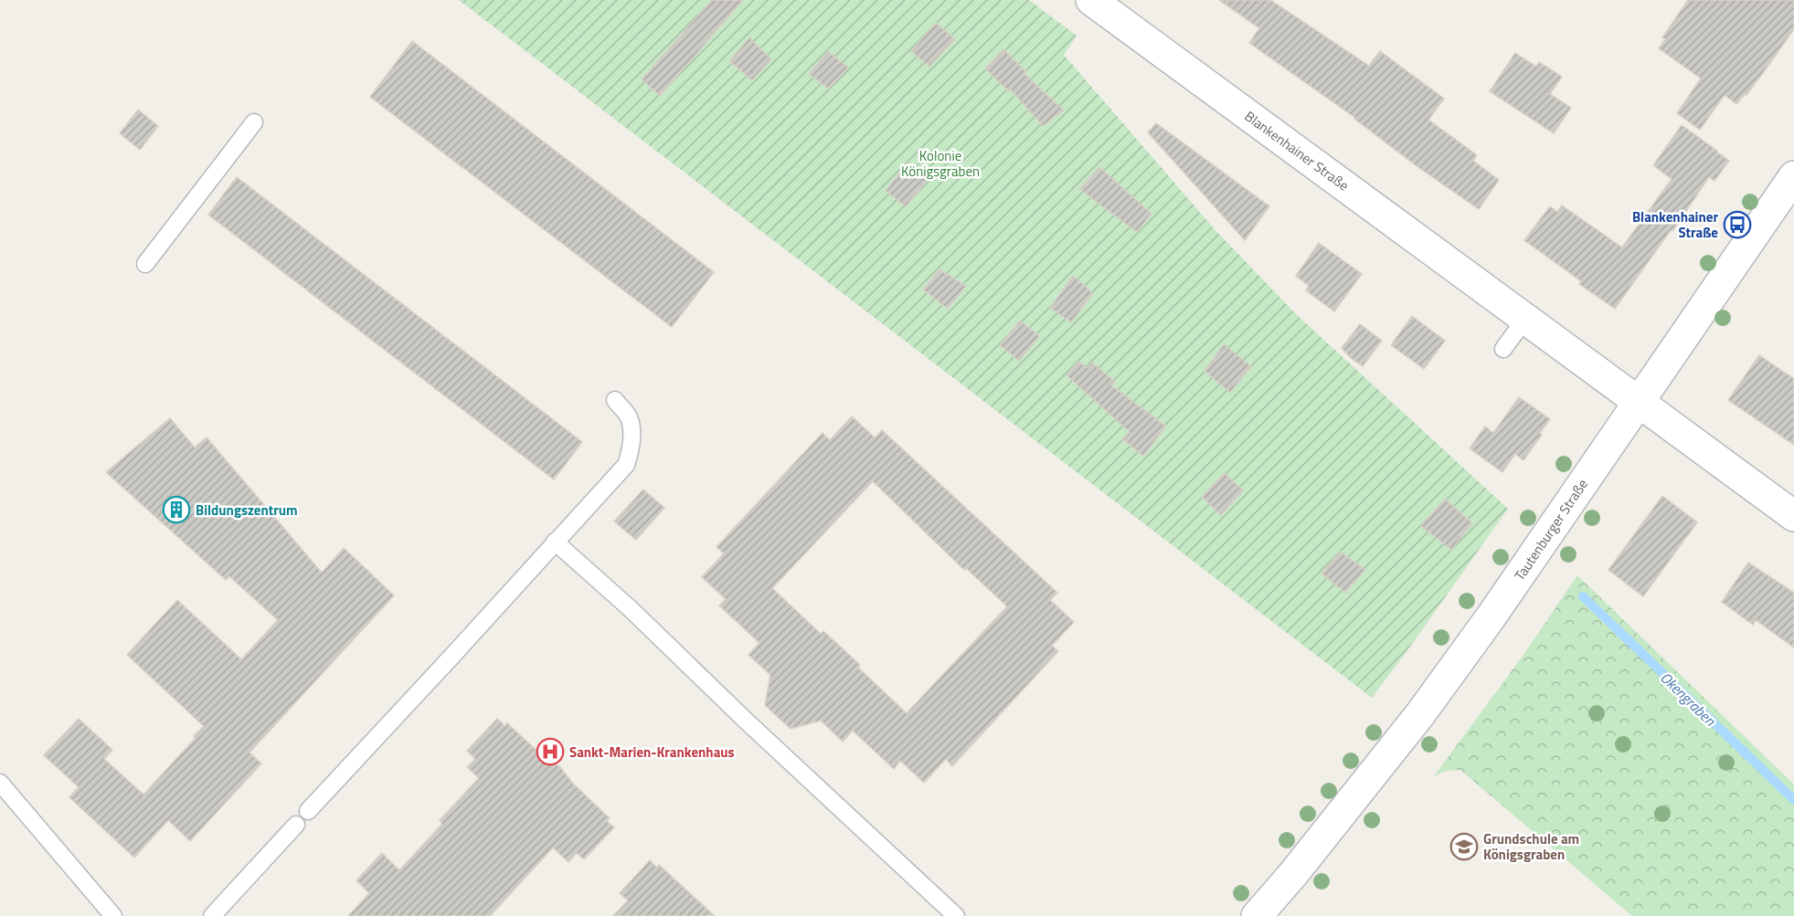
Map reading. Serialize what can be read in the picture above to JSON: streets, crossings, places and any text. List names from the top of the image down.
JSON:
{
  "streets": {
    "street": ["Blankenhainer Straße", "Tautenburger Straße"]
  },
  "crossings": [
    ["Blankenhainer Straße", "Tautenburger Straße"]
  ],
  "water": ["Okengraben"],
  "parks": ["Kolonie Königsgraben"],
  "places": {
    "bus stop": ["Blankenhainer Straße"],
    "building": ["Bildungszentrum"],
    "hospital": ["Sankt-Marien-Krankenhaus"],
    "school or university": ["Grundschule am Königsgraben"]
  }
}
